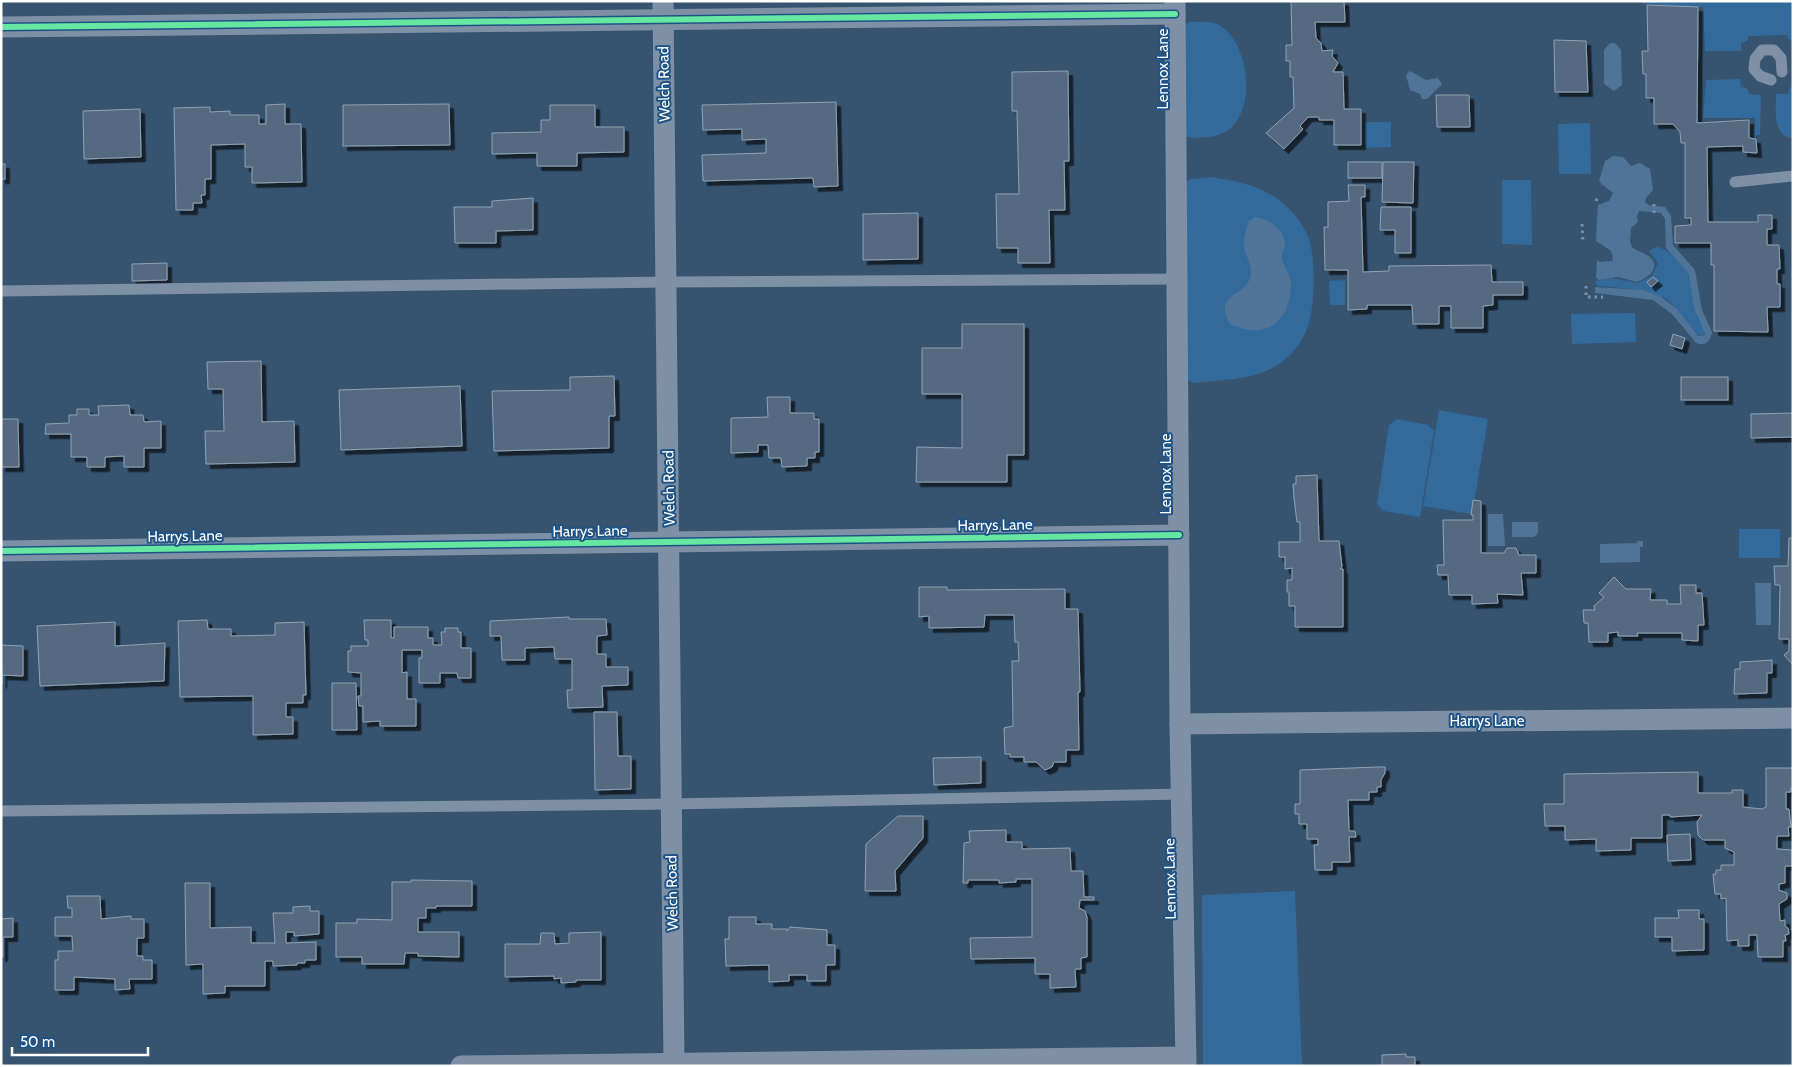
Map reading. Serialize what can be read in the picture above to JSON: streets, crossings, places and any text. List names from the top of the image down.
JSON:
{
  "streets": {
    "street": ["Lennox Lane", "Welch Road", "Harrys Lane"]
  },
  "crossings": [
    ["Lennox Lane", "Harrys Lane"],
    ["Welch Road", "Harrys Lane"]
  ],
  "scale_bar": "50 m"
}
